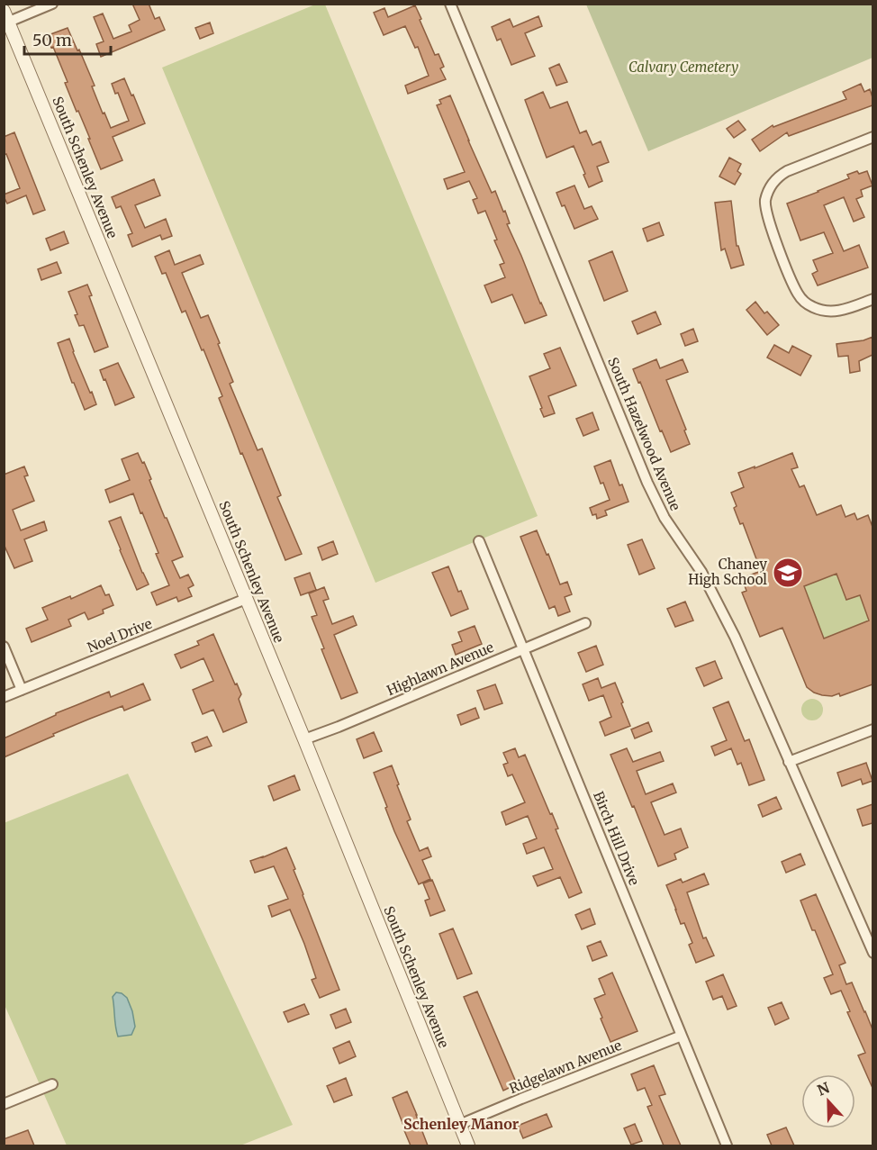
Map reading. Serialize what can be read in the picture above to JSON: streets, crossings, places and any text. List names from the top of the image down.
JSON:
{
  "streets": {
    "street": [
      "South Schenley Avenue",
      "South Hazelwood Avenue",
      "Noel Drive",
      "Highlawn Avenue",
      "Birch Hill Drive",
      "Ridgelawn Avenue"
    ]
  },
  "crossings": [
    ["South Schenley Avenue", "Noel Drive"],
    ["South Schenley Avenue", "Highlawn Avenue"],
    ["South Schenley Avenue", "Ridgelawn Avenue"],
    ["Highlawn Avenue", "Birch Hill Drive"],
    ["Birch Hill Drive", "Ridgelawn Avenue"]
  ],
  "districts": ["Schenley Manor"],
  "parks": ["Calvary Cemetery"],
  "places": {
    "school or university": ["Chaney High School"]
  },
  "scale_bar": "50 m",
  "north": "top"
}
